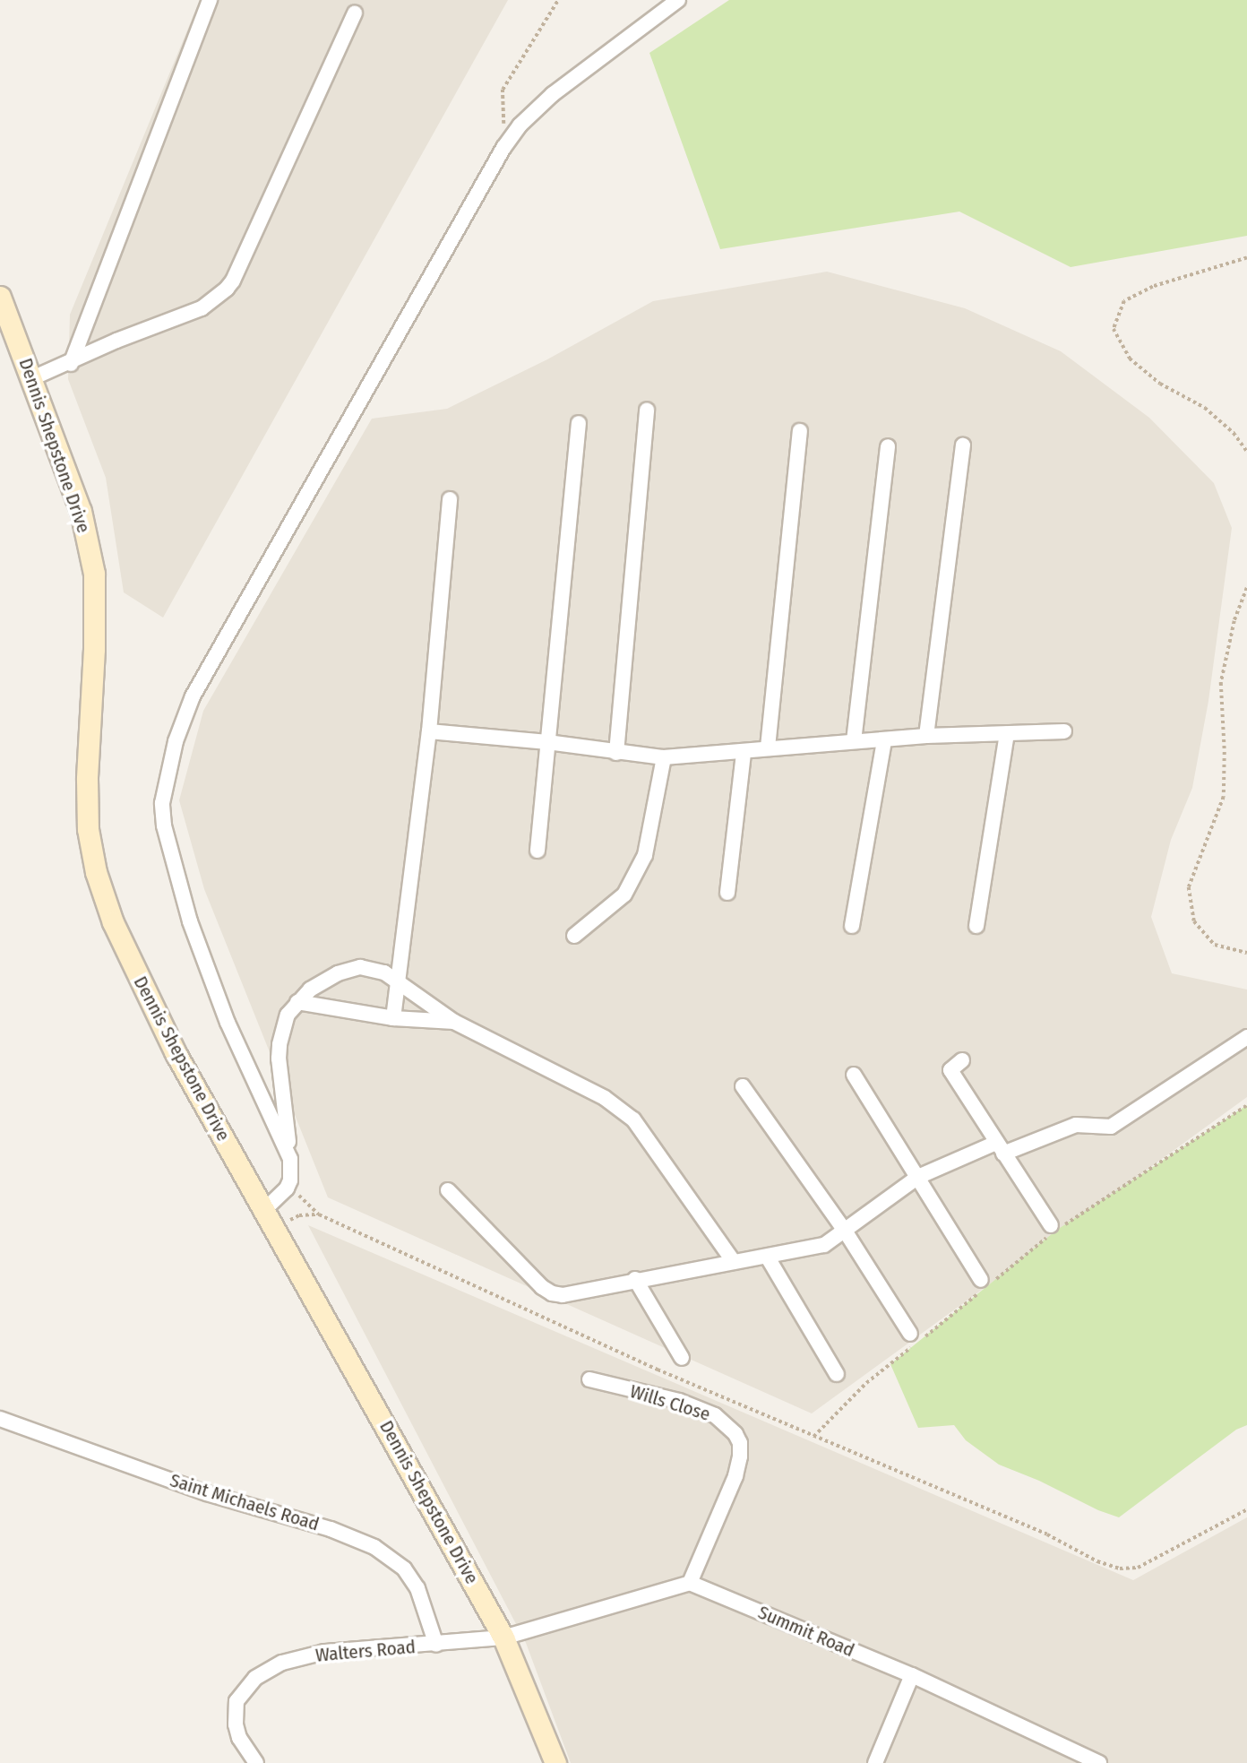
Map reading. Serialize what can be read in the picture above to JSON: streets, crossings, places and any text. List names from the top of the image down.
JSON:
{
  "streets": {
    "street": [
      "Dennis Shepstone Drive",
      "Wills Close",
      "Saint Michaels Road",
      "Summit Road",
      "Walters Road"
    ]
  },
  "crossings": [
    ["Dennis Shepstone Drive", "Walters Road"],
    ["Wills Close", "Summit Road"],
    ["Saint Michaels Road", "Walters Road"]
  ]
}
